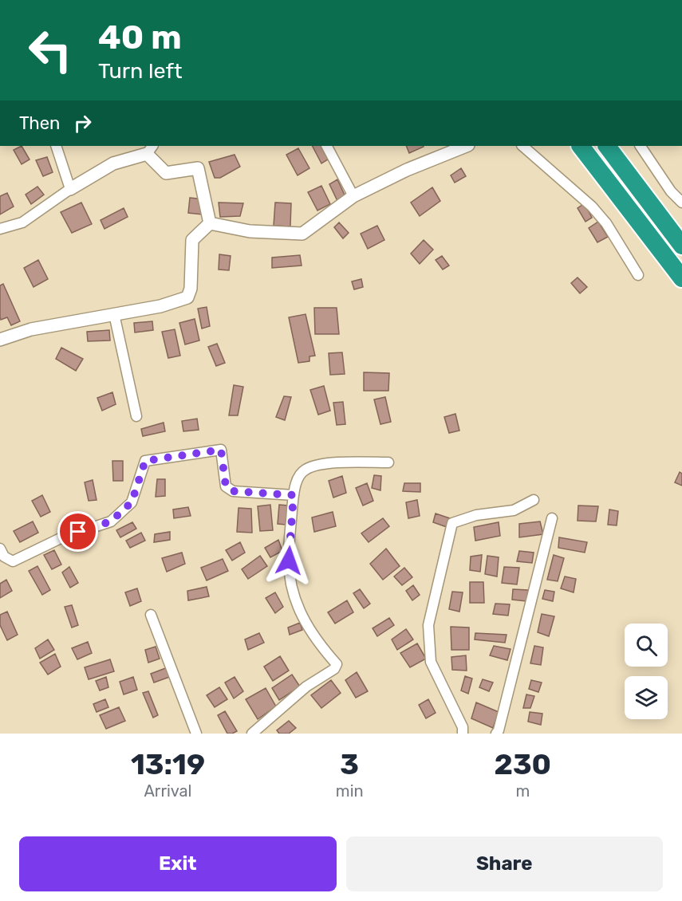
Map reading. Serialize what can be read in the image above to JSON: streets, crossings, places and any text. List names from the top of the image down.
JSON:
{
  "page": {
    "turn": ["40 m", "Turn left"],
    "then": "Then",
    "eta": [
      "13:19",
      "Arrival",
      "3",
      "min",
      "230",
      "m"
    ],
    "buttons": ["Exit", "Share"]
  }
}
